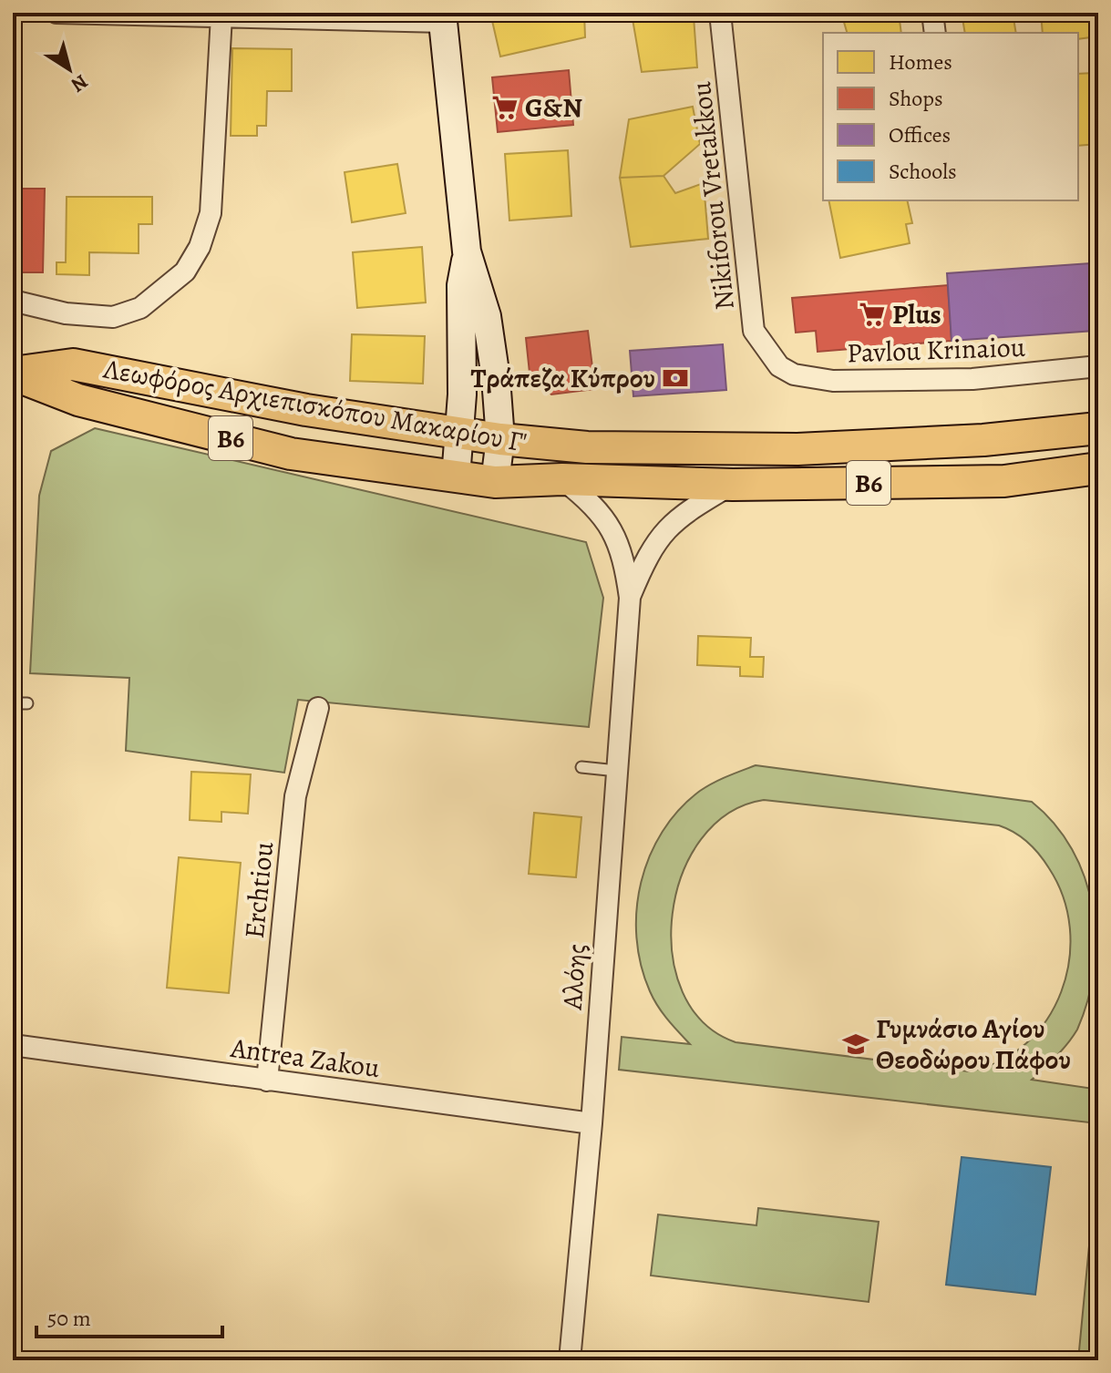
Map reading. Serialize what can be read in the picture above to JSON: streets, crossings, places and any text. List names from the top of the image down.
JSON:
{
  "streets": {
    "main road": ["Λεωφόρος Αρχιεπισκόπου Μακαρίου Γ'", "B6"],
    "street": [
      "Nikiforou Vretakkou",
      "Pavlou Krinaiou",
      "Erchtiou",
      "Αλόης",
      "Antrea Zakou"
    ]
  },
  "crossings": [
    ["Nikiforou Vretakkou", "Pavlou Krinaiou"],
    ["Λεωφόρος Αρχιεπισκόπου Μακαρίου Γ'", "Αλόης"],
    ["Erchtiou", "Antrea Zakou"],
    ["Αλόης", "Antrea Zakou"]
  ],
  "places": {
    "supermarket": ["G&N", "Plus"],
    "bank": ["Τράπεζα Κύπρου"],
    "school or university": ["Γυμνάσιο Αγίου Θεοδώρου Πάφου"]
  },
  "legend": [
    "Homes",
    "Shops",
    "Offices",
    "Schools"
  ],
  "scale_bar": "50 m",
  "north": "bottom right"
}
